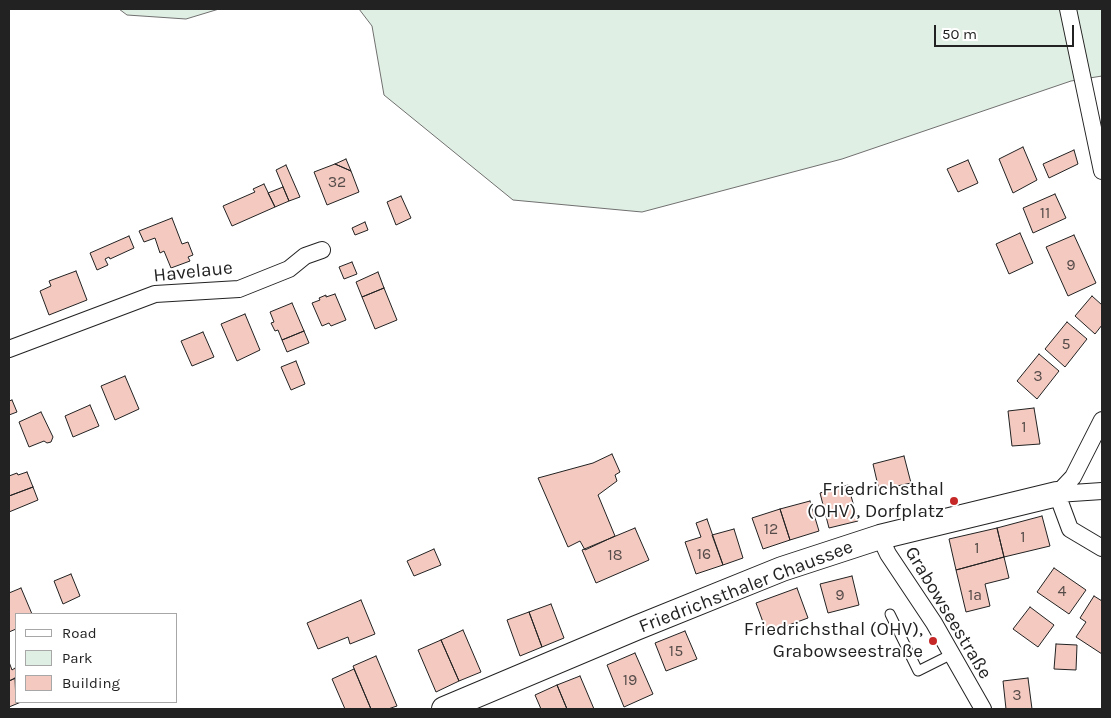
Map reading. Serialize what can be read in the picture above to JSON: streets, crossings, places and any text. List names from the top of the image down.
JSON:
{
  "streets": {
    "street": ["Havelaue", "Friedrichsthaler Chaussee", "Grabowseestraße"]
  },
  "crossings": [
    ["Friedrichsthaler Chaussee", "Grabowseestraße"]
  ],
  "places": ["Friedrichsthal (OHV), Dorfplatz", "Friedrichsthal (OHV), Grabowseestraße"],
  "house_numbers": [
    "32",
    "11",
    "9",
    "5",
    "3",
    "1",
    "12",
    "1",
    "1",
    "16",
    "18",
    "4",
    "9",
    "1a",
    "15",
    "19",
    "3"
  ],
  "legend": ["Road", "Park", "Building"],
  "scale_bar": "50 m"
}
